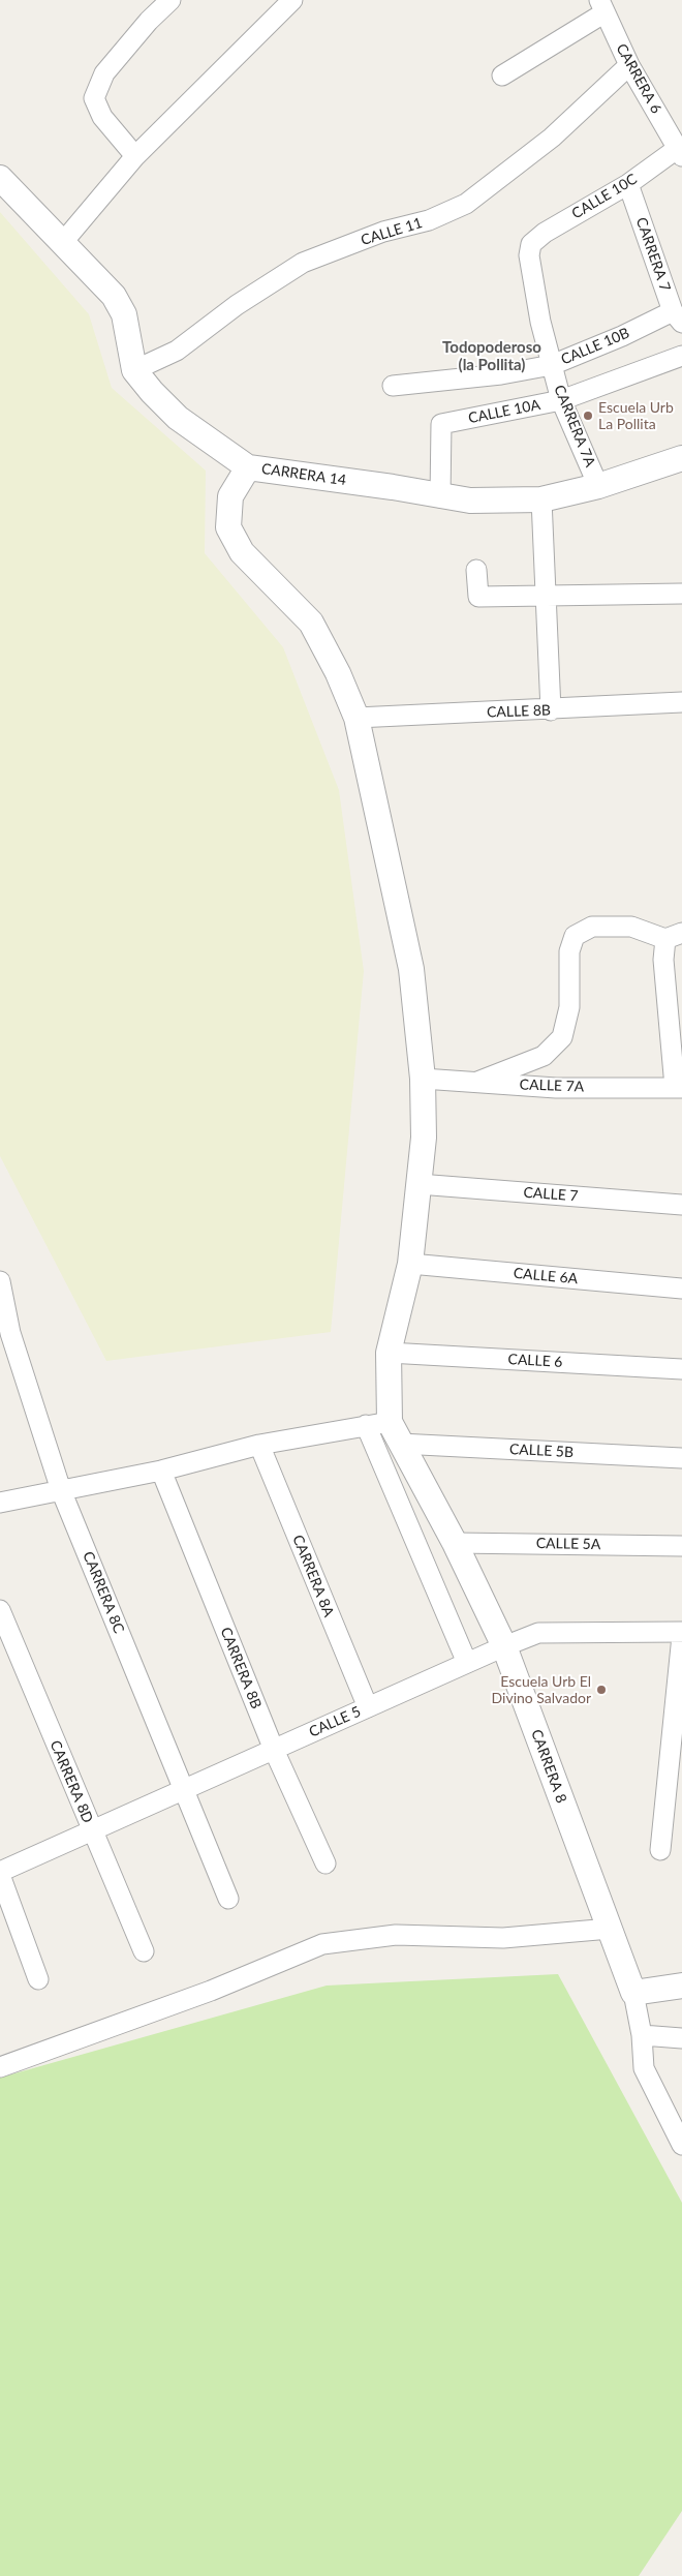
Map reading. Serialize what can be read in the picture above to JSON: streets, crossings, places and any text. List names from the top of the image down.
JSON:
{
  "streets": {
    "street": [
      "CARRERA 6",
      "CALLE 10C",
      "CALLE 11",
      "CARRERA 7",
      "CALLE 10B",
      "CALLE 10A",
      "CARRERA 7A",
      "CARRERA 14",
      "CALLE 8B",
      "CALLE 7A",
      "CALLE 7",
      "CALLE 6A",
      "CALLE 6",
      "CALLE 5B",
      "CALLE 5A",
      "CARRERA 8A",
      "CARRERA 8C",
      "CARRERA 8B",
      "CALLE 5",
      "CARRERA 8",
      "CARRERA 8D"
    ]
  },
  "crossings": [
    ["CARRERA 6", "CALLE 10C"],
    ["CARRERA 6", "CALLE 11"],
    ["CALLE 10C", "CARRERA 7"],
    ["CALLE 10C", "CARRERA 7A"],
    ["CALLE 11", "CARRERA 14"],
    ["CARRERA 7", "CALLE 10B"],
    ["CALLE 10B", "CARRERA 7A"],
    ["CALLE 10A", "CARRERA 7A"],
    ["CALLE 10A", "CARRERA 14"],
    ["CARRERA 7A", "CARRERA 14"],
    ["CALLE 5B", "CARRERA 8"],
    ["CALLE 5A", "CARRERA 8"],
    ["CARRERA 8A", "CALLE 5"],
    ["CARRERA 8C", "CALLE 5"],
    ["CARRERA 8B", "CALLE 5"],
    ["CALLE 5", "CARRERA 8"],
    ["CALLE 5", "CARRERA 8D"]
  ],
  "districts": ["Todopoderoso (la Pollita)"],
  "places": ["Escuela Urb La Pollita", "Escuela Urb El Divino Salvador"]
}
